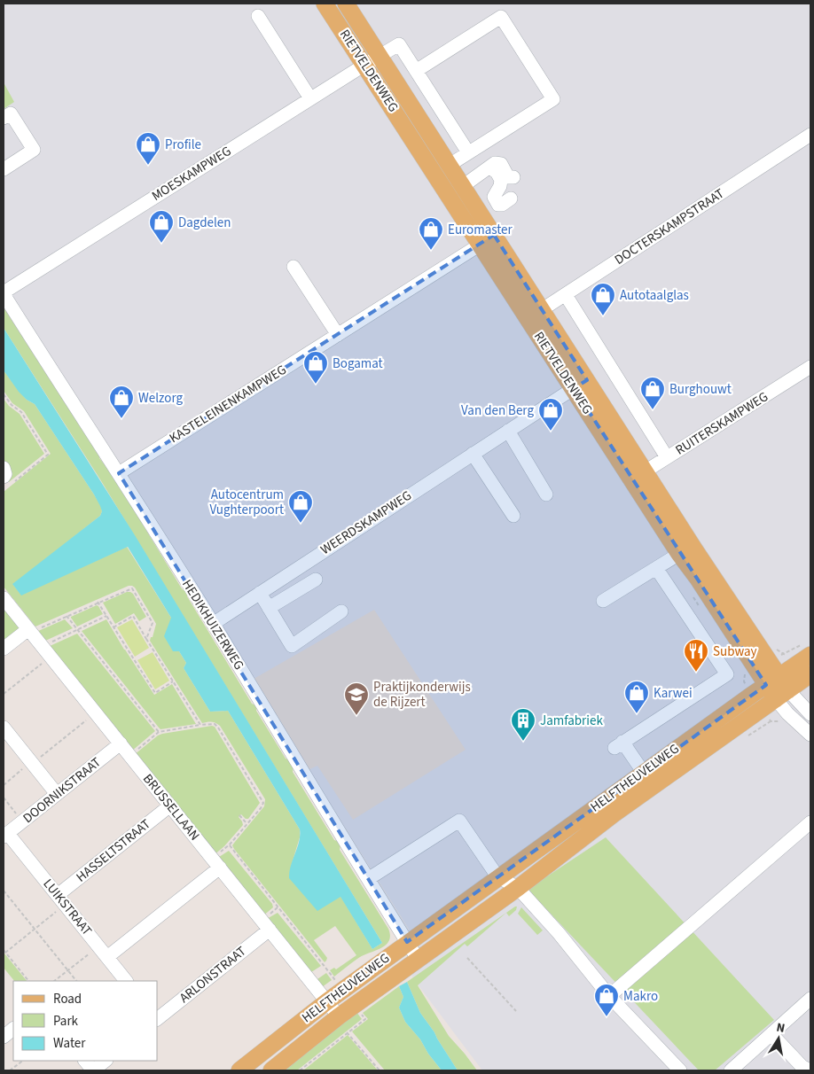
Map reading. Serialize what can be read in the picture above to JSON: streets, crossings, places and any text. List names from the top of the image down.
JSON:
{
  "streets": {
    "main road": ["RIETVELDENWEG", "HELFTHEUVELWEG"],
    "street": [
      "MOESKAMPWEG",
      "DOCTERSKAMPSTRAAT",
      "KASTELEINENKAMPWEG",
      "RUITERSKAMPWEG",
      "WEERDSKAMPWEG",
      "HEDIKHUIZERWEG",
      "DOORNIKSTRAAT",
      "BRUSSELLAAN",
      "HASSELTSTRAAT",
      "LUIKSTRAAT",
      "ARLONSTRAAT"
    ]
  },
  "crossings": [
    ["RIETVELDENWEG", "MOESKAMPWEG"],
    ["RIETVELDENWEG", "DOCTERSKAMPSTRAAT"],
    ["RIETVELDENWEG", "KASTELEINENKAMPWEG"],
    ["RIETVELDENWEG", "RUITERSKAMPWEG"],
    ["RIETVELDENWEG", "WEERDSKAMPWEG"],
    ["RIETVELDENWEG", "HELFTHEUVELWEG"],
    ["MOESKAMPWEG", "HEDIKHUIZERWEG"],
    ["KASTELEINENKAMPWEG", "HEDIKHUIZERWEG"],
    ["WEERDSKAMPWEG", "HEDIKHUIZERWEG"],
    ["HEDIKHUIZERWEG", "HELFTHEUVELWEG"],
    ["HELFTHEUVELWEG", "BRUSSELLAAN"],
    ["DOORNIKSTRAAT", "BRUSSELLAAN"],
    ["DOORNIKSTRAAT", "LUIKSTRAAT"],
    ["BRUSSELLAAN", "HASSELTSTRAAT"],
    ["BRUSSELLAAN", "ARLONSTRAAT"],
    ["HASSELTSTRAAT", "LUIKSTRAAT"]
  ],
  "places": {
    "shop": [
      "Profile",
      "Dagdelen",
      "Euromaster",
      "Autotaalglas",
      "Bogamat",
      "Burghouwt",
      "Welzorg",
      "Van den Berg",
      "Autocentrum Vughterpoort",
      "Karwei",
      "Makro"
    ],
    "restaurant": ["Subway"],
    "school or university": ["Praktijkonderwijs de Rijzert"],
    "building": ["Jamfabriek"]
  },
  "legend": ["Road", "Park", "Water"],
  "north": "top"
}
